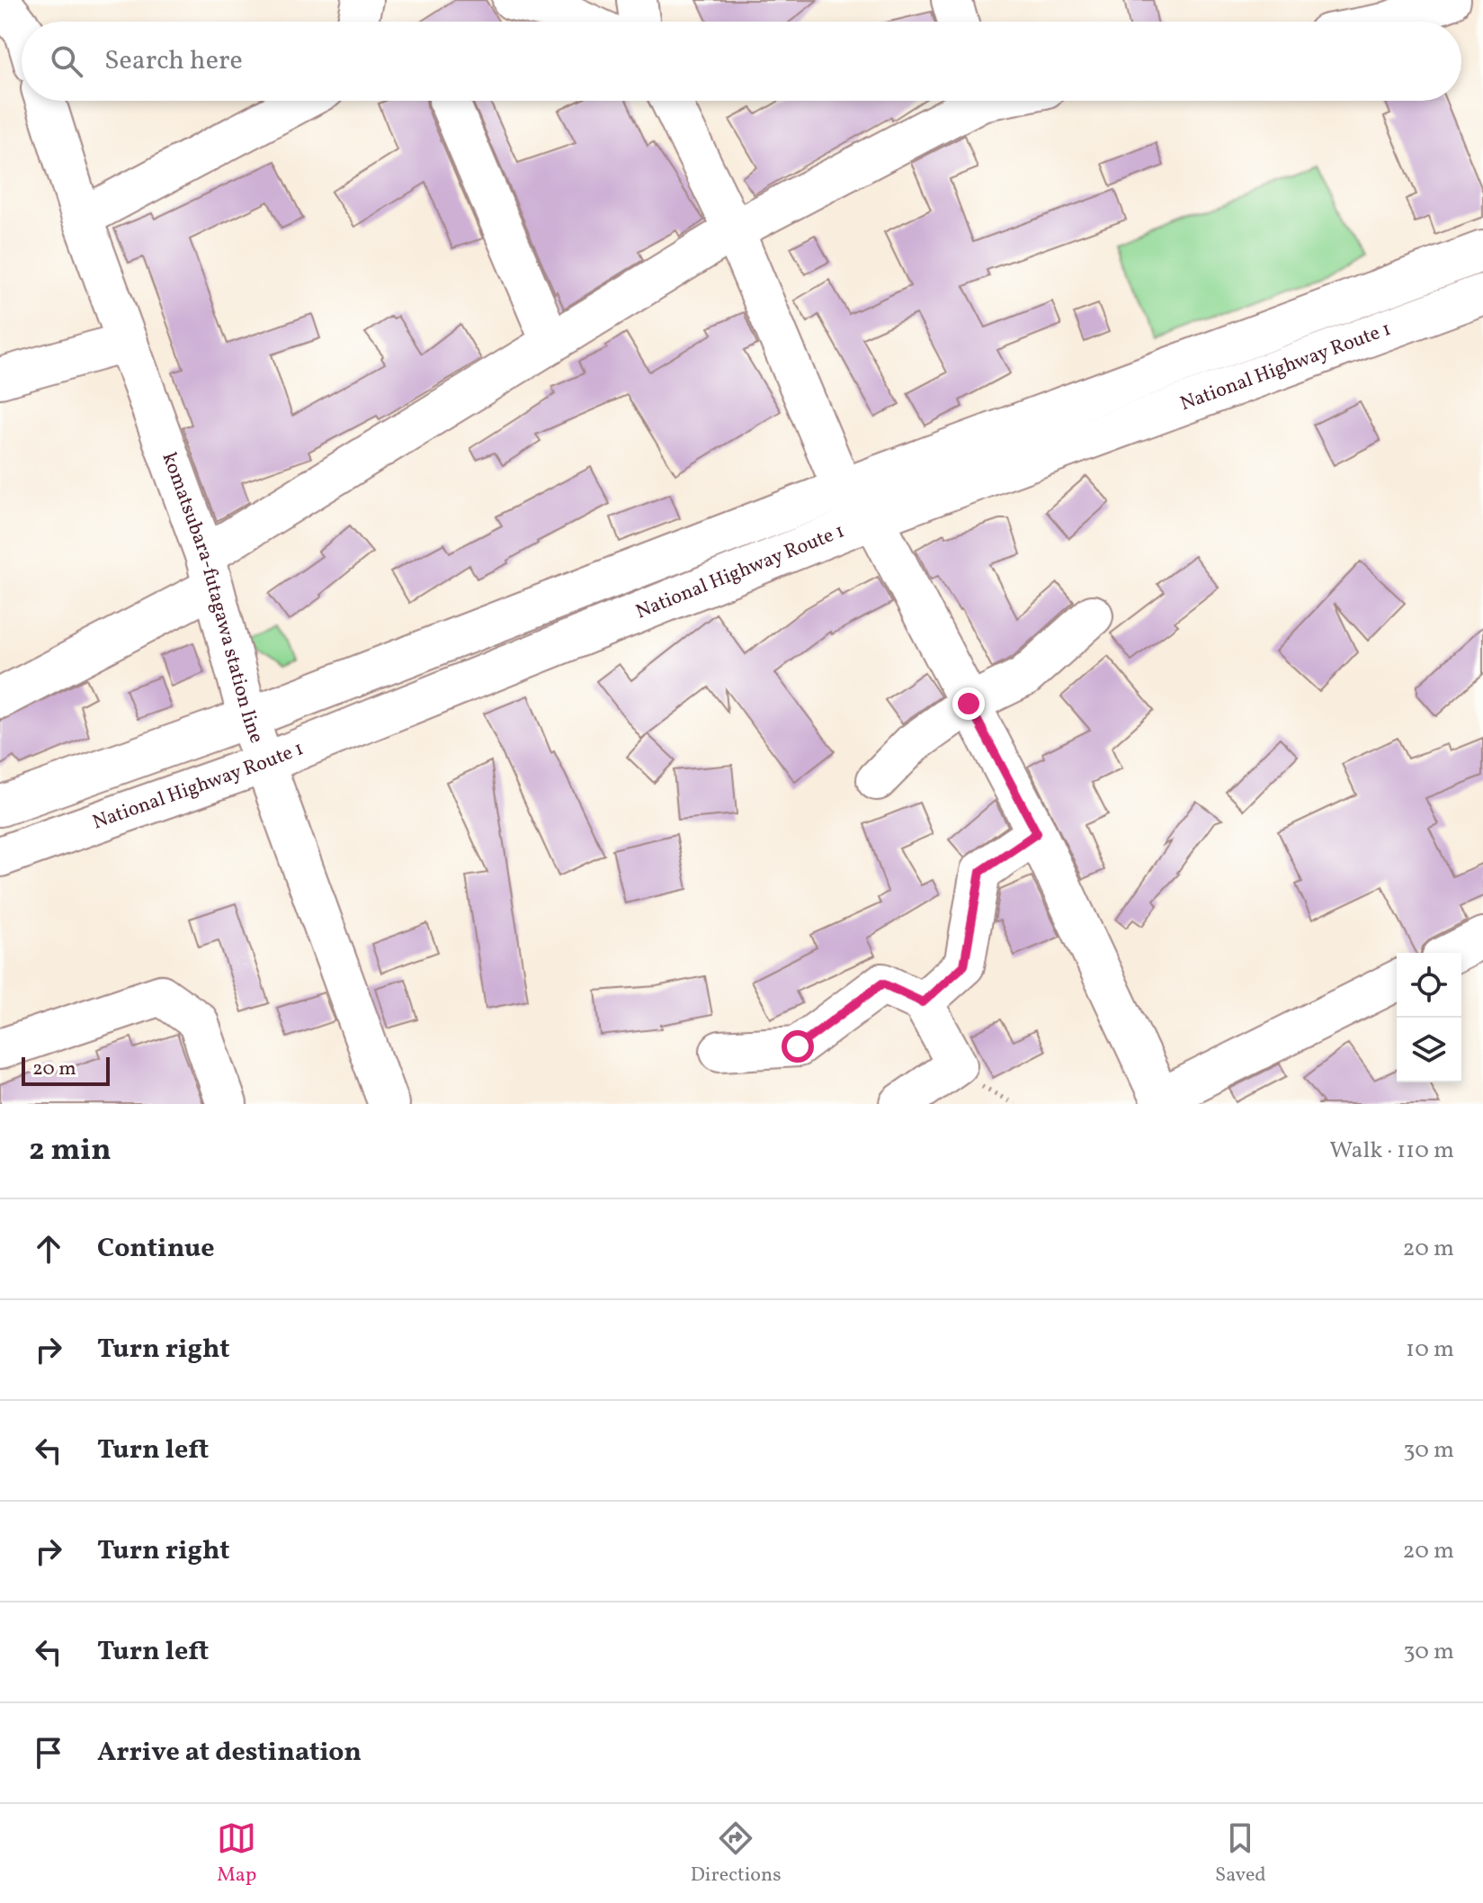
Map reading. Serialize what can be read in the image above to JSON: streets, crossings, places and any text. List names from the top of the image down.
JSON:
{
  "streets": {
    "main road": ["National Highway Route 1", "komatsubara-futagawa station line"]
  },
  "crossings": [
    ["National Highway Route 1", "komatsubara-futagawa station line"]
  ],
  "scale_bar": "20 m",
  "page": {
    "search": "Search here",
    "scale": "20 m",
    "heading": ["2 min", "Walk · 110 m"],
    "list": [
      ["Continue", "20 m"],
      ["Turn right", "10 m"],
      ["Turn left", "30 m"],
      ["Turn right", "20 m"],
      ["Turn left", "30 m"],
      "Arrive at destination"
    ],
    "nav": ["Map", "Directions", "Saved"]
  }
}
